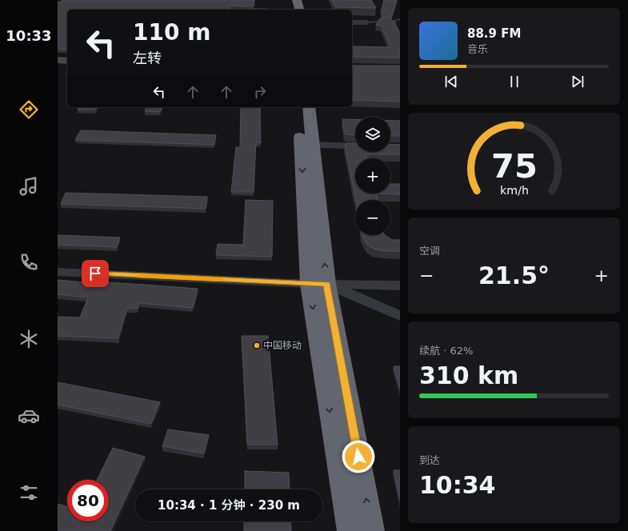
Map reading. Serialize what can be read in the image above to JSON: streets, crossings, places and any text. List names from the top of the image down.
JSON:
{
  "places": ["中国移动"],
  "page": {
    "tabs": "10:33",
    "turn": ["110 m", "左转"],
    "song": ["88.9 FM", "音乐"],
    "map_buttons": ["+", "−"],
    "tile": [
      "空调",
      ["续航 · 62%", "310 km"],
      ["到达", "10:34"]
    ],
    "heat": ["−", "21.5°", "+"],
    "limit": "80",
    "trip": "10:34 · 1 分钟 · 230 m",
    "gauge": ["75", "km/h"]
  }
}
